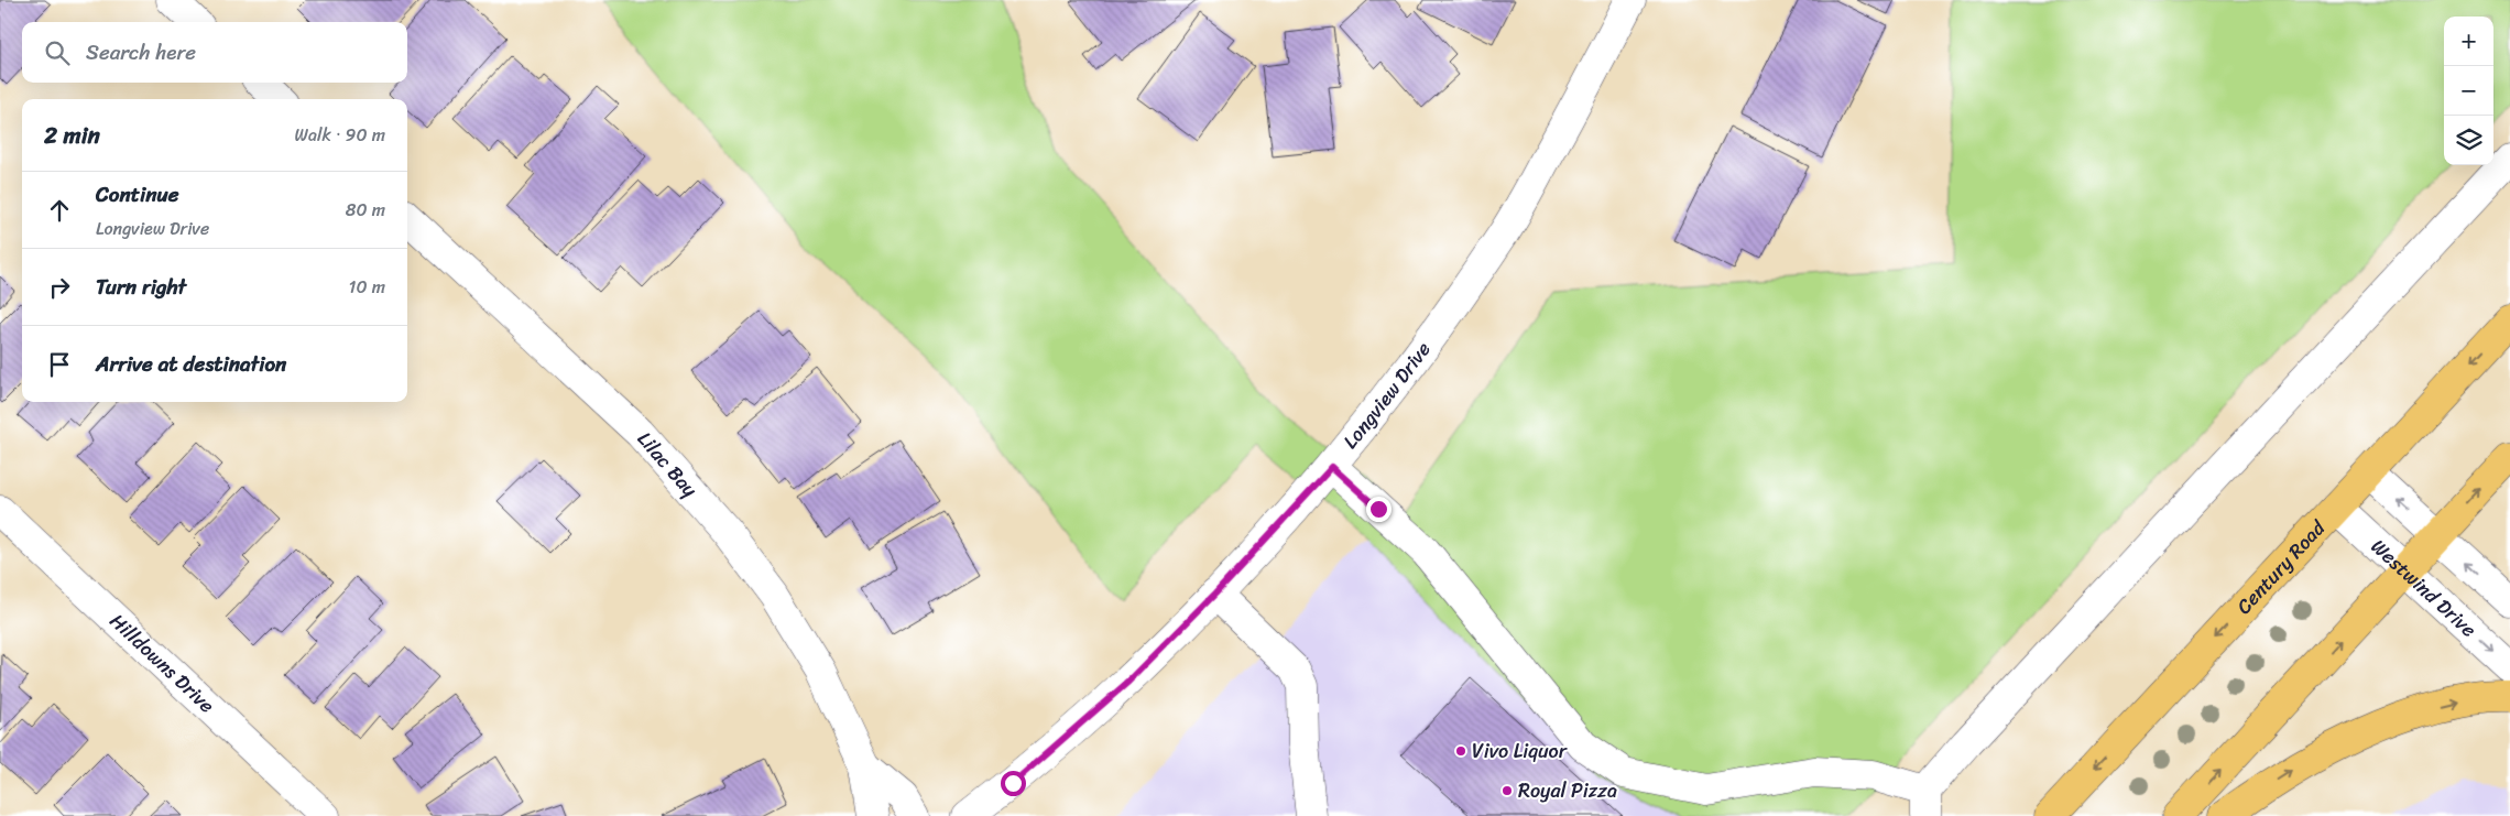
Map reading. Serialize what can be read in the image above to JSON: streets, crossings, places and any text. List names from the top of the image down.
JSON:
{
  "streets": {
    "main road": ["Century Road"],
    "street": [
      "Longview Drive",
      "Lilac Bay",
      "Westwind Drive",
      "Hilldowns Drive"
    ]
  },
  "crossings": [
    ["Century Road", "Westwind Drive"]
  ],
  "places": ["Vivo Liquor", "Royal Pizza"],
  "page": {
    "map_buttons": ["+", "−"],
    "search": "Search here",
    "heading": ["2 min", "Walk · 90 m"],
    "list": [
      ["Continue", "Longview Drive", "80 m"],
      ["Turn right", "10 m"],
      "Arrive at destination"
    ]
  }
}
